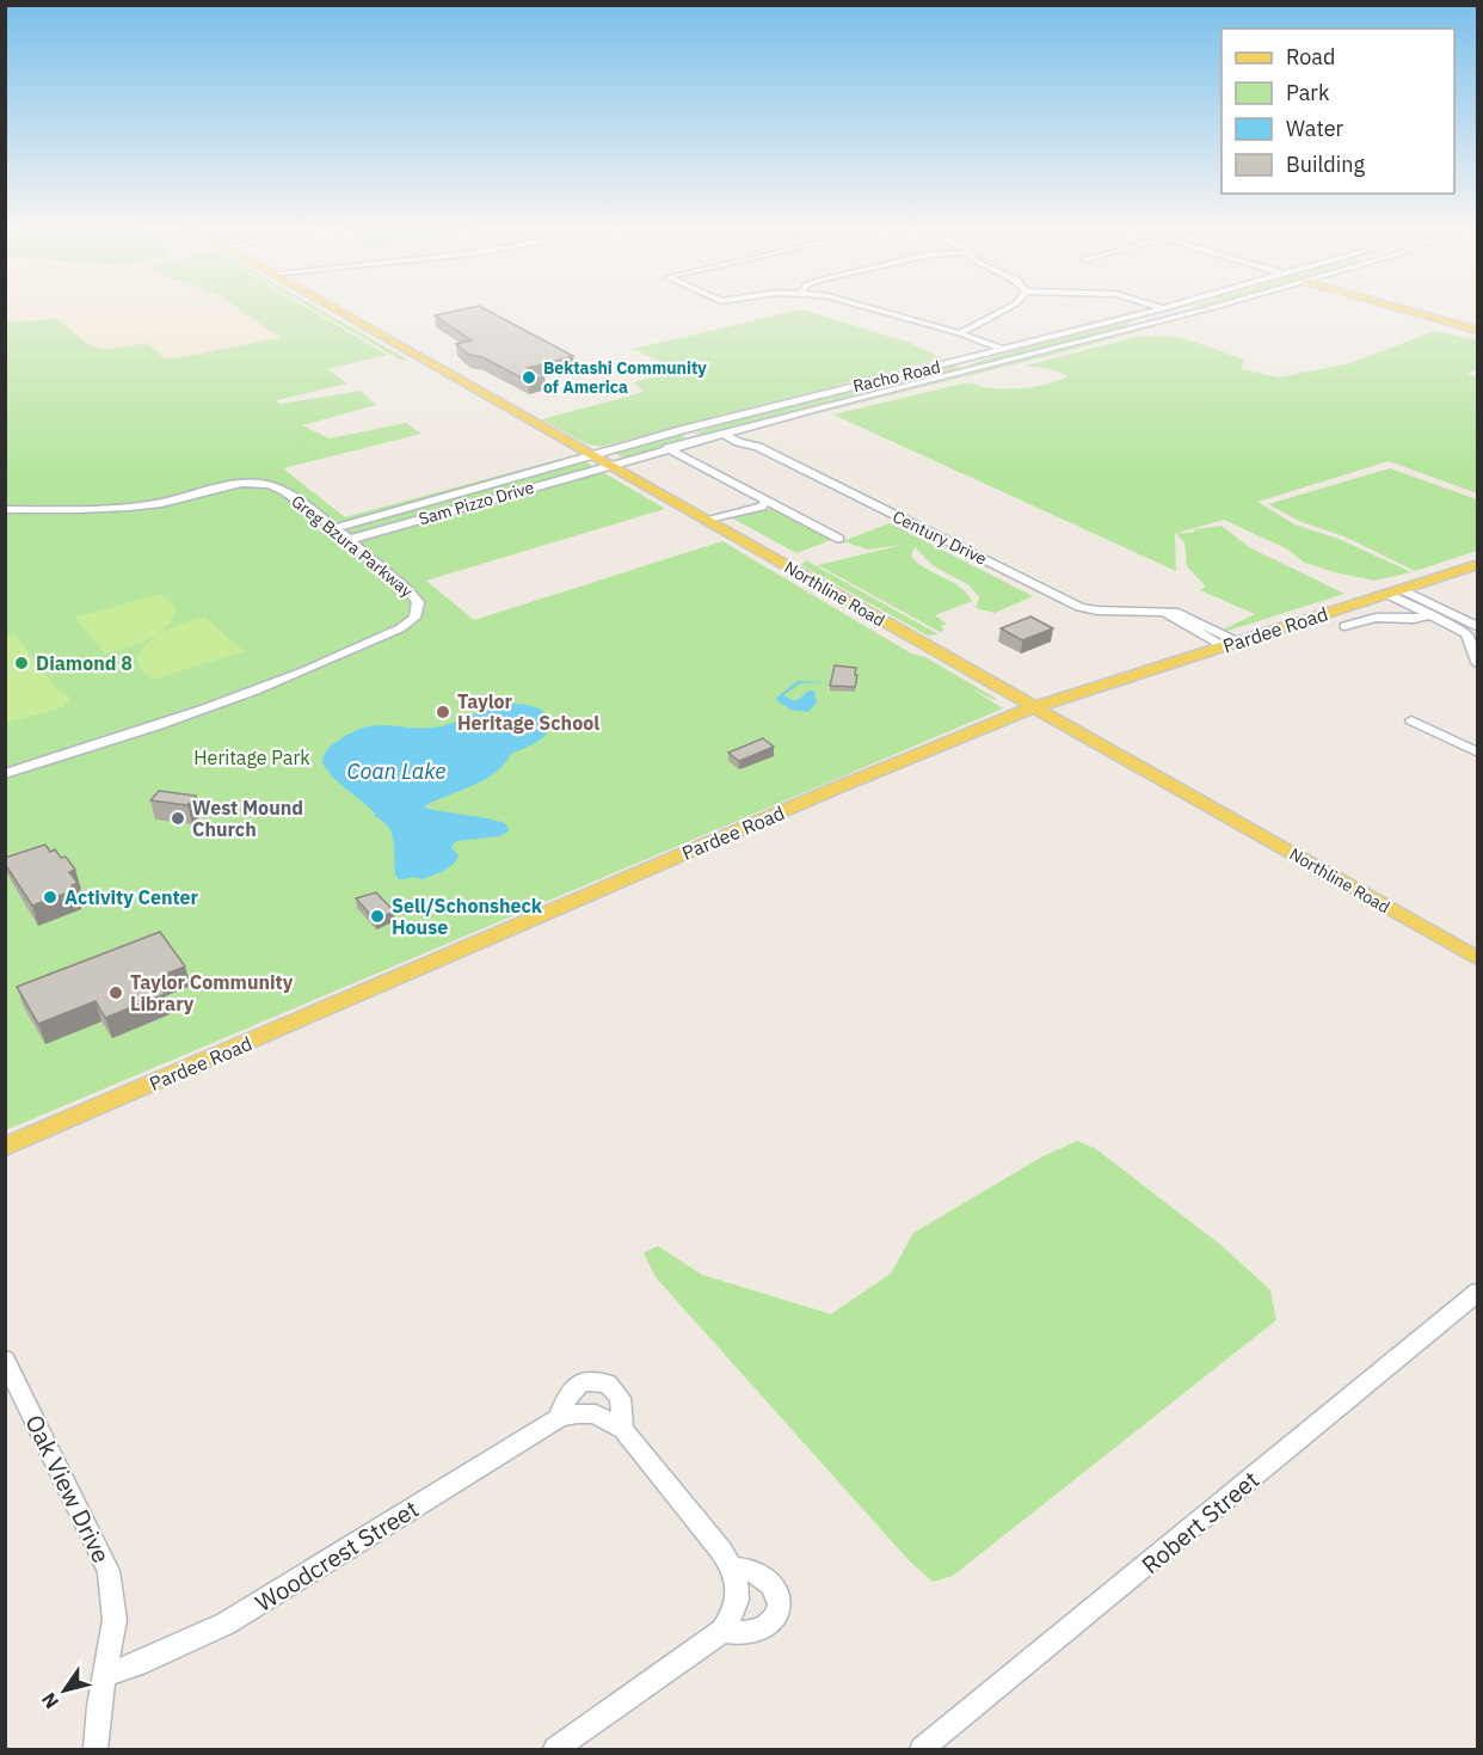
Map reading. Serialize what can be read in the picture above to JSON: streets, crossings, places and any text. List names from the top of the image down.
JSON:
{
  "streets": {
    "main road": ["Northline Road", "Pardee Road"],
    "street": [
      "Racho Road",
      "Sam Pizzo Drive",
      "Century Drive",
      "Greg Bzura Parkway",
      "Oak View Drive",
      "Robert Street",
      "Woodcrest Street"
    ]
  },
  "crossings": [
    ["Racho Road", "Sam Pizzo Drive"],
    ["Racho Road", "Century Drive"],
    ["Racho Road", "Northline Road"],
    ["Sam Pizzo Drive", "Greg Bzura Parkway"],
    ["Sam Pizzo Drive", "Northline Road"],
    ["Century Drive", "Pardee Road"],
    ["Northline Road", "Pardee Road"],
    ["Oak View Drive", "Woodcrest Street"]
  ],
  "water": ["Coan Lake"],
  "parks": ["Heritage Park"],
  "places": [
    "Bektashi Community of America",
    "Diamond 8",
    "Taylor Heritage School",
    "West Mound Church",
    "Activity Center",
    "Sell/Schonsheck House",
    "Taylor Community Library"
  ],
  "legend": [
    "Road",
    "Park",
    "Water",
    "Building"
  ],
  "north": "bottom left"
}
